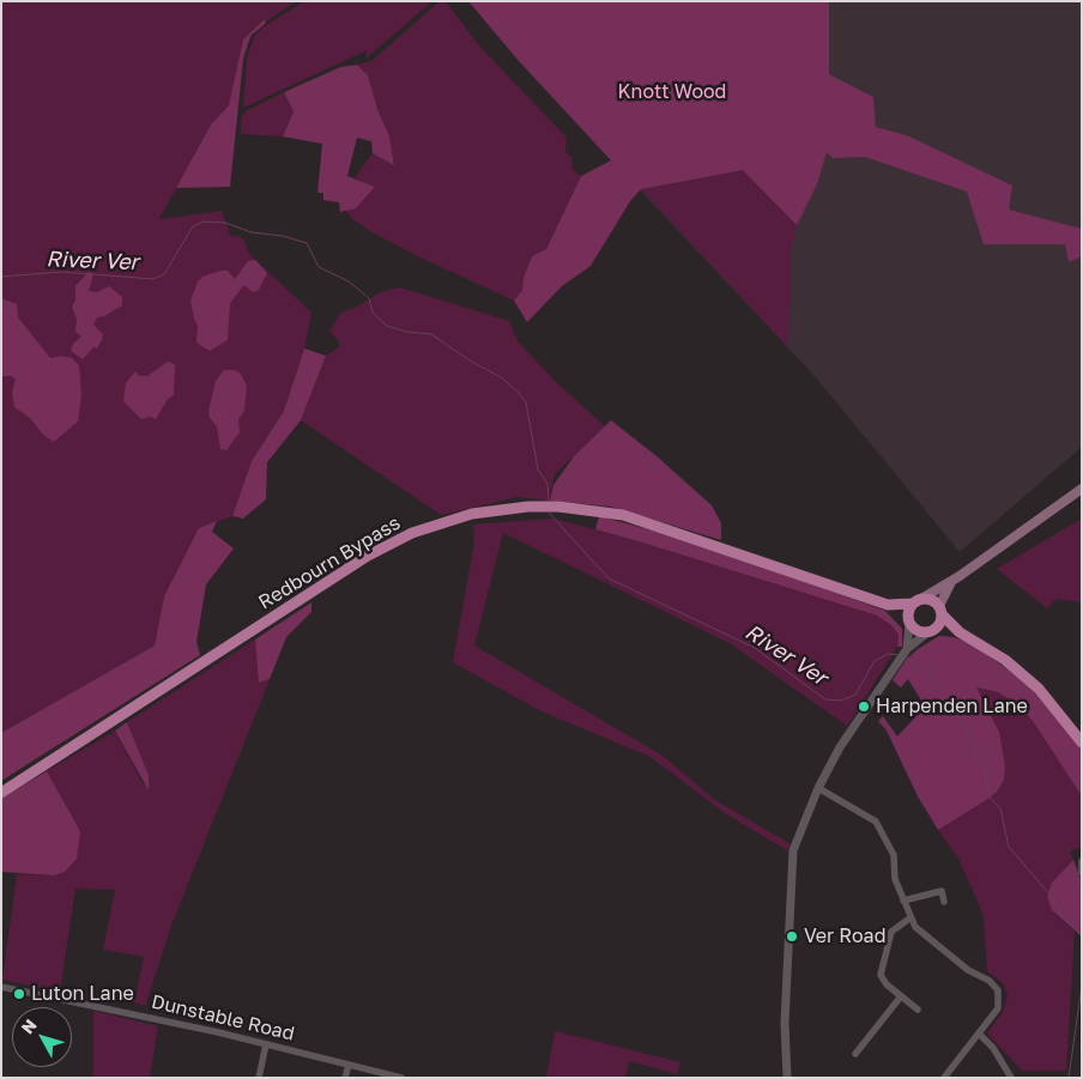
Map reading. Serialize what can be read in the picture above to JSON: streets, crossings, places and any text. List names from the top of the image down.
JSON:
{
  "streets": {
    "main road": ["Redbourn Bypass"],
    "street": ["Dunstable Road"]
  },
  "water": ["River Ver"],
  "parks": ["Knott Wood"],
  "places": ["Harpenden Lane", "Ver Road", "Luton Lane"],
  "north": "top left"
}
